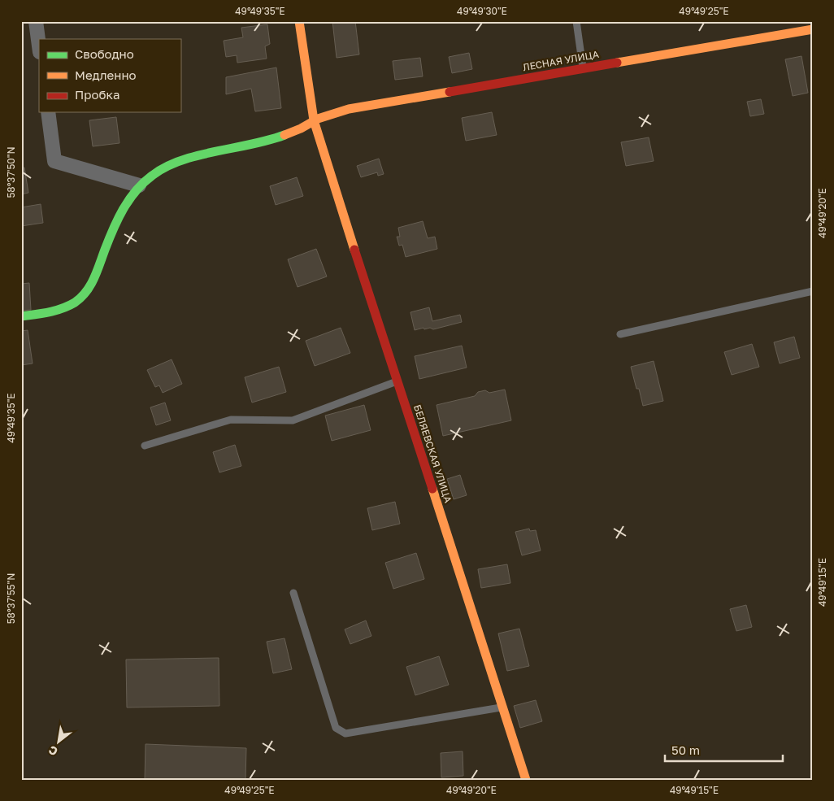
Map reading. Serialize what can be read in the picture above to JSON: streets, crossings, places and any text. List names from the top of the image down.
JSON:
{
  "streets": {
    "street": ["ЛЕСНАЯ УЛИЦА", "БЕЛЯЕВСКАЯ УЛИЦА"]
  },
  "crossings": [
    ["ЛЕСНАЯ УЛИЦА", "БЕЛЯЕВСКАЯ УЛИЦА"]
  ],
  "legend": ["Свободно", "Медленно", "Пробка"],
  "scale_bar": "50 m",
  "north": "bottom left",
  "coordinates": [
    "49°49'35\"E",
    "49°49'30\"E",
    "49°49'25\"E",
    "58°37'50\"N",
    "49°49'20\"E",
    "49°49'15\"E",
    "58°37'55\"N"
  ]
}
